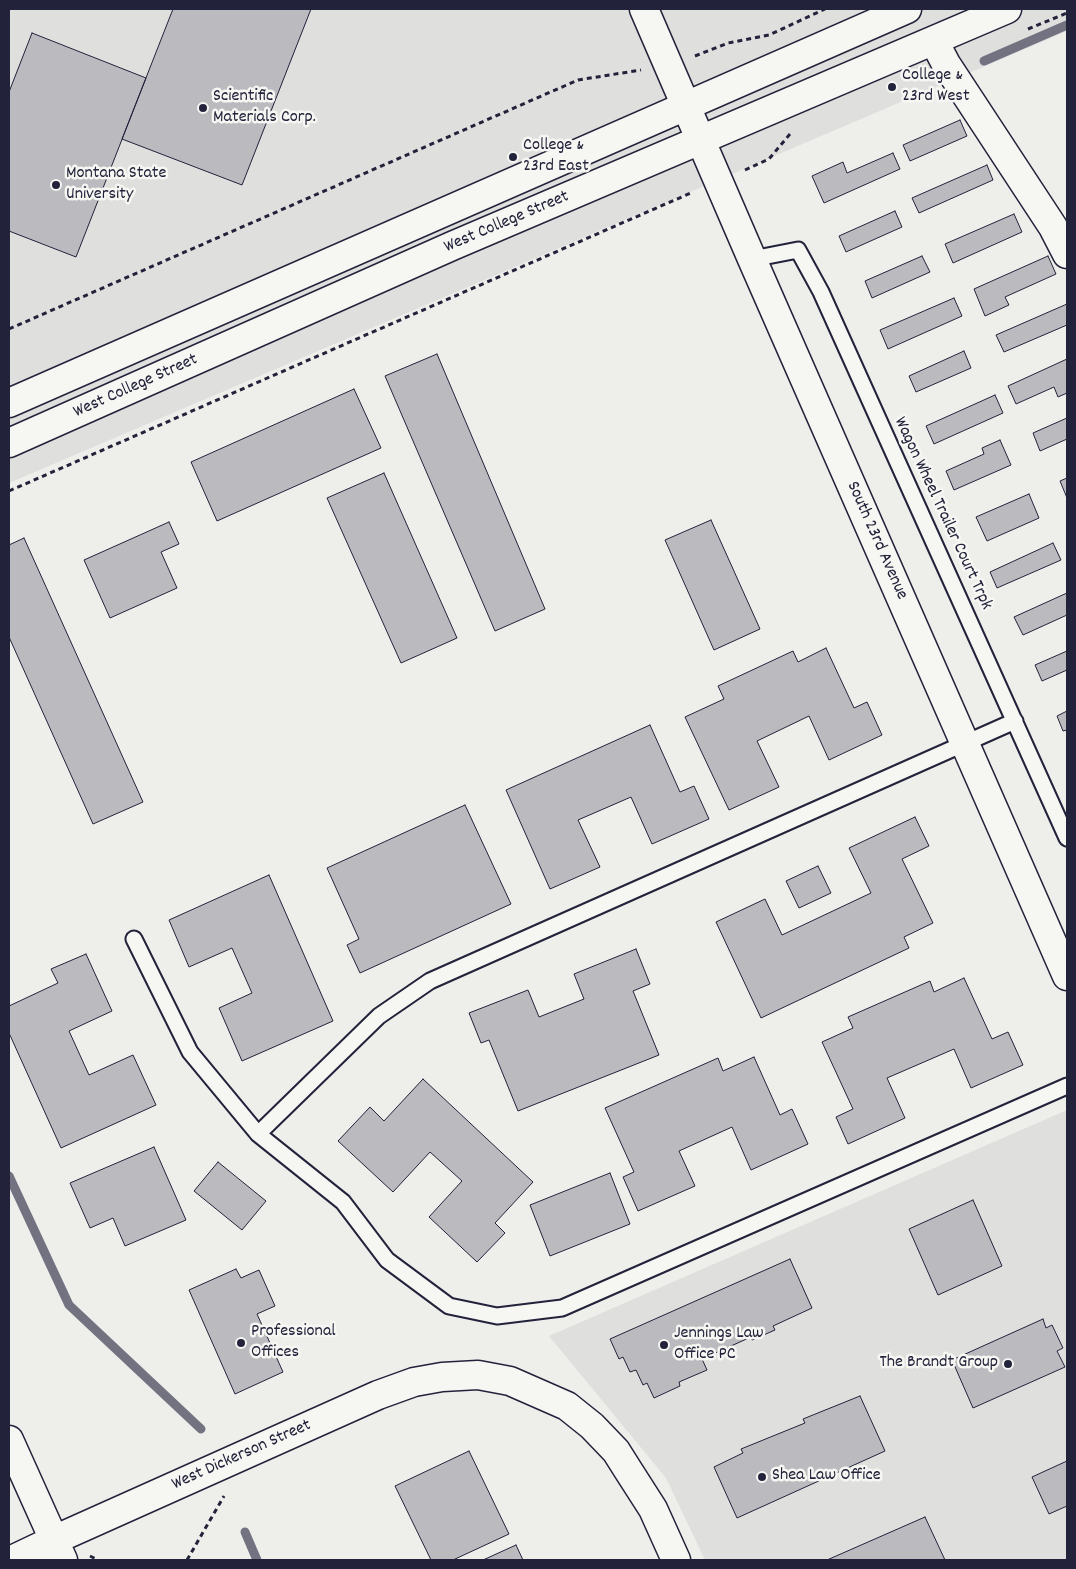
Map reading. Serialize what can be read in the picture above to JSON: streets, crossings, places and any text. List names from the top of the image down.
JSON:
{
  "streets": {
    "street": ["West College Street", "South 23rd Avenue", "West Dickerson Street"],
    "lane": ["Wagon Wheel Trailer Court Trpk"]
  },
  "crossings": [
    ["West College Street", "South 23rd Avenue"],
    ["Wagon Wheel Trailer Court Trpk", "South 23rd Avenue"]
  ],
  "places": [
    "College & 23rd West",
    "Scientific Materials Corp.",
    "College & 23rd East",
    "Montana State University",
    "Professional Offices",
    "Jennings Law Office PC",
    "The Brandt Group",
    "Shea Law Office"
  ]
}
